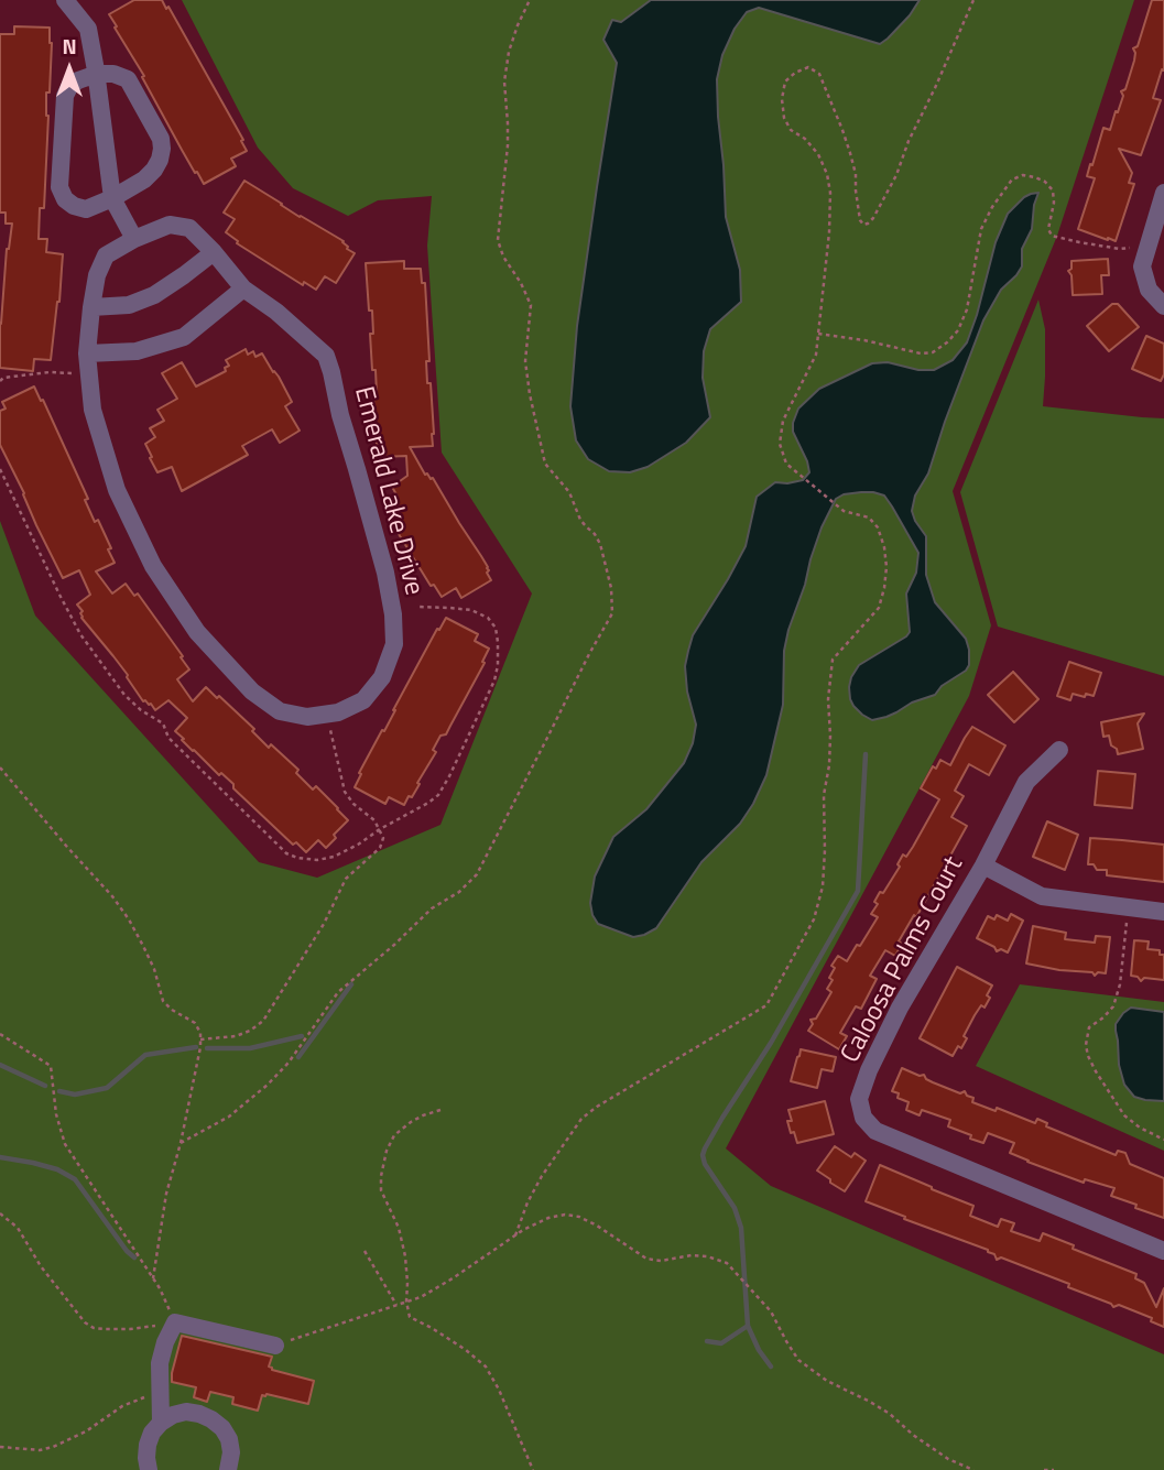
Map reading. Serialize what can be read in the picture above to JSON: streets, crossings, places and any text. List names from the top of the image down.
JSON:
{
  "streets": {
    "street": ["Emerald Lake Drive", "Caloosa Palms Court"]
  },
  "north": "top"
}
